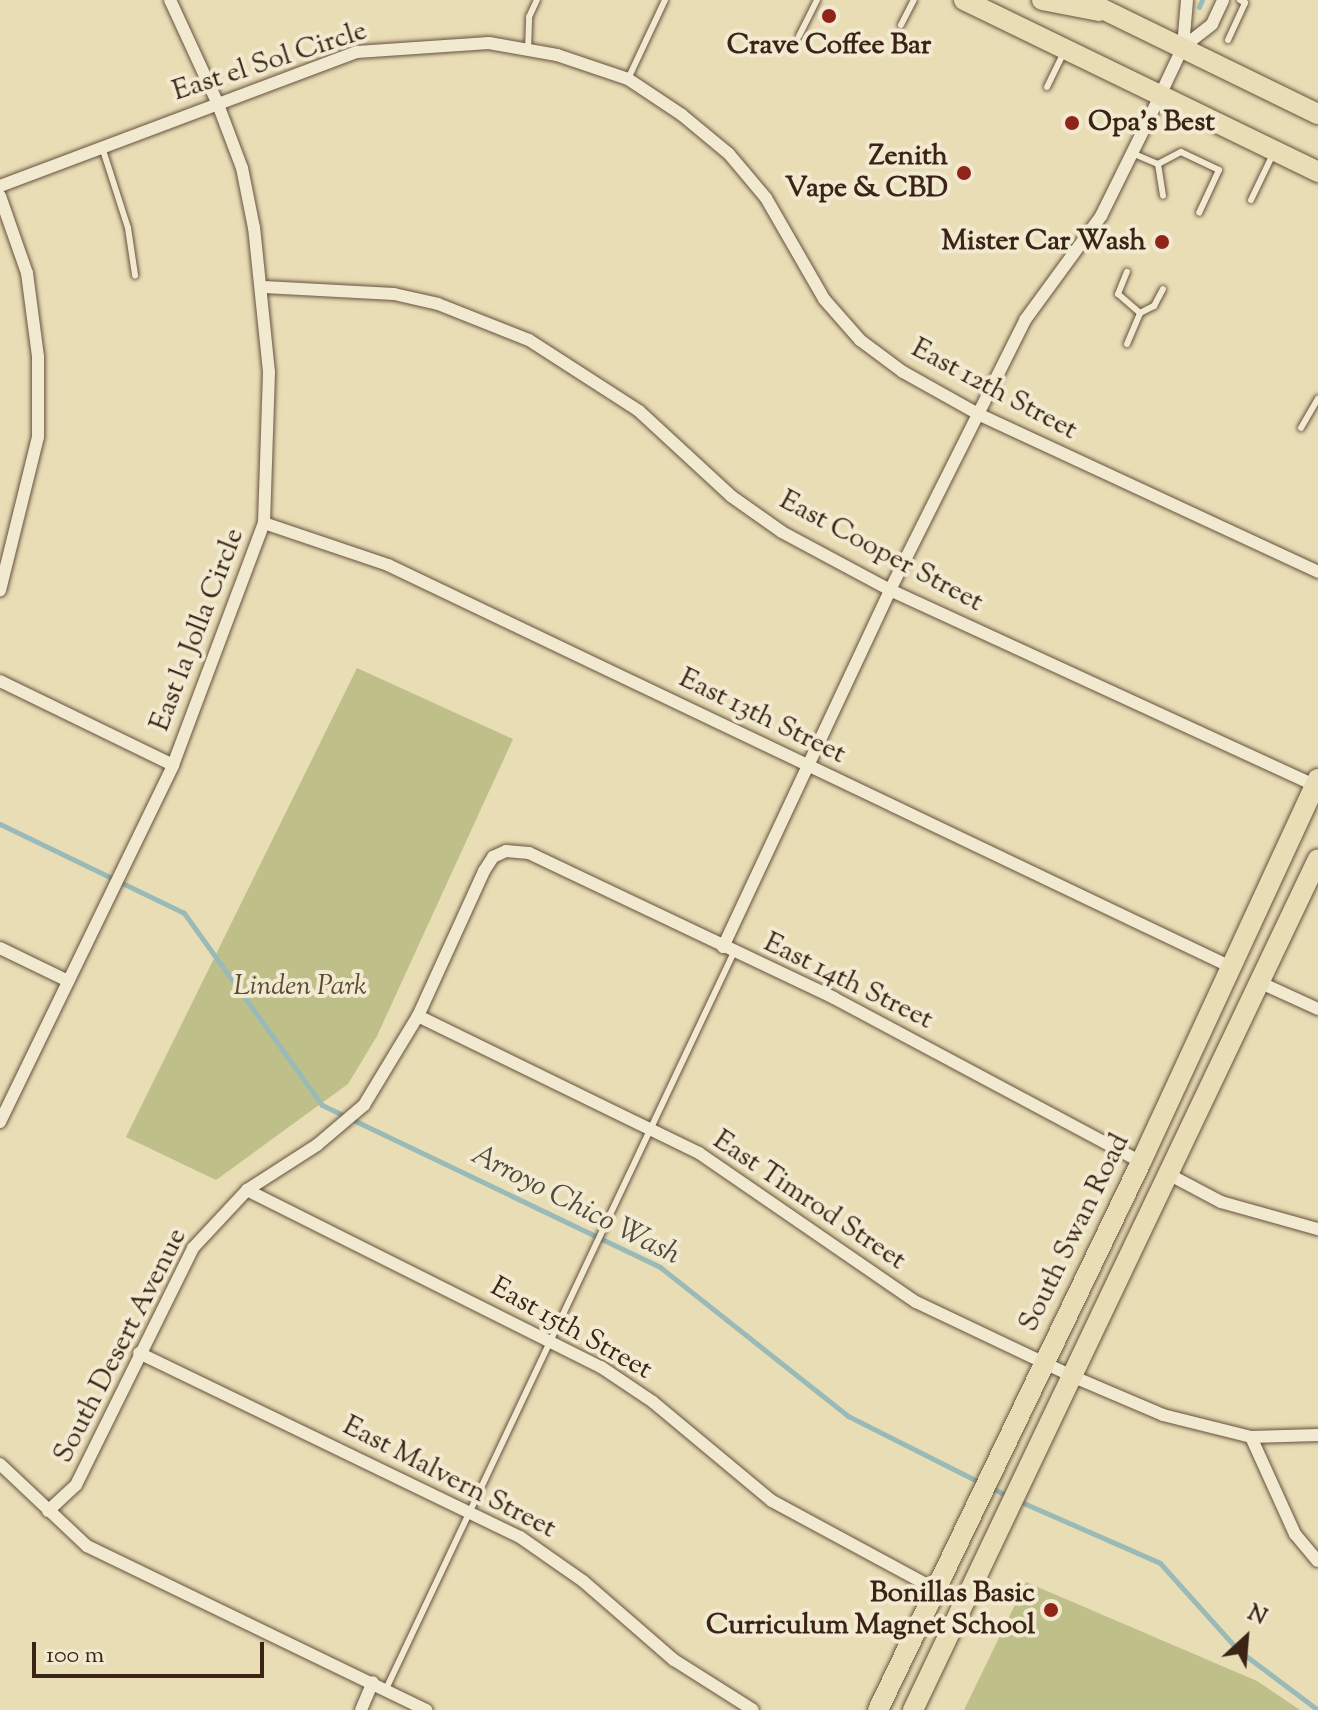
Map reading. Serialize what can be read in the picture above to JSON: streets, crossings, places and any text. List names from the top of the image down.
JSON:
{
  "streets": {
    "main road": ["South Swan Road"],
    "street": [
      "East el Sol Circle",
      "East 12th Street",
      "East Cooper Street",
      "East la Jolla Circle",
      "East 13th Street",
      "East 14th Street",
      "East Timrod Street",
      "East 15th Street",
      "South Desert Avenue",
      "East Malvern Street"
    ]
  },
  "crossings": [
    ["East el Sol Circle", "East 12th Street"],
    ["East el Sol Circle", "East la Jolla Circle"],
    ["East Cooper Street", "East la Jolla Circle"],
    ["East Cooper Street", "South Swan Road"],
    ["East la Jolla Circle", "East 13th Street"],
    ["East 13th Street", "South Swan Road"],
    ["East 14th Street", "South Swan Road"],
    ["East 14th Street", "South Desert Avenue"],
    ["East Timrod Street", "South Swan Road"],
    ["East Timrod Street", "South Desert Avenue"],
    ["South Swan Road", "East 15th Street"],
    ["East 15th Street", "South Desert Avenue"],
    ["South Desert Avenue", "East Malvern Street"]
  ],
  "water": ["Arroyo Chico Wash"],
  "parks": ["Linden Park"],
  "places": [
    "Crave Coffee Bar",
    "Opa's Best",
    "Zenith Vape & CBD",
    "Mister Car Wash",
    "Bonillas Basic Curriculum Magnet School"
  ],
  "scale_bar": "100 m",
  "north": "top right"
}
